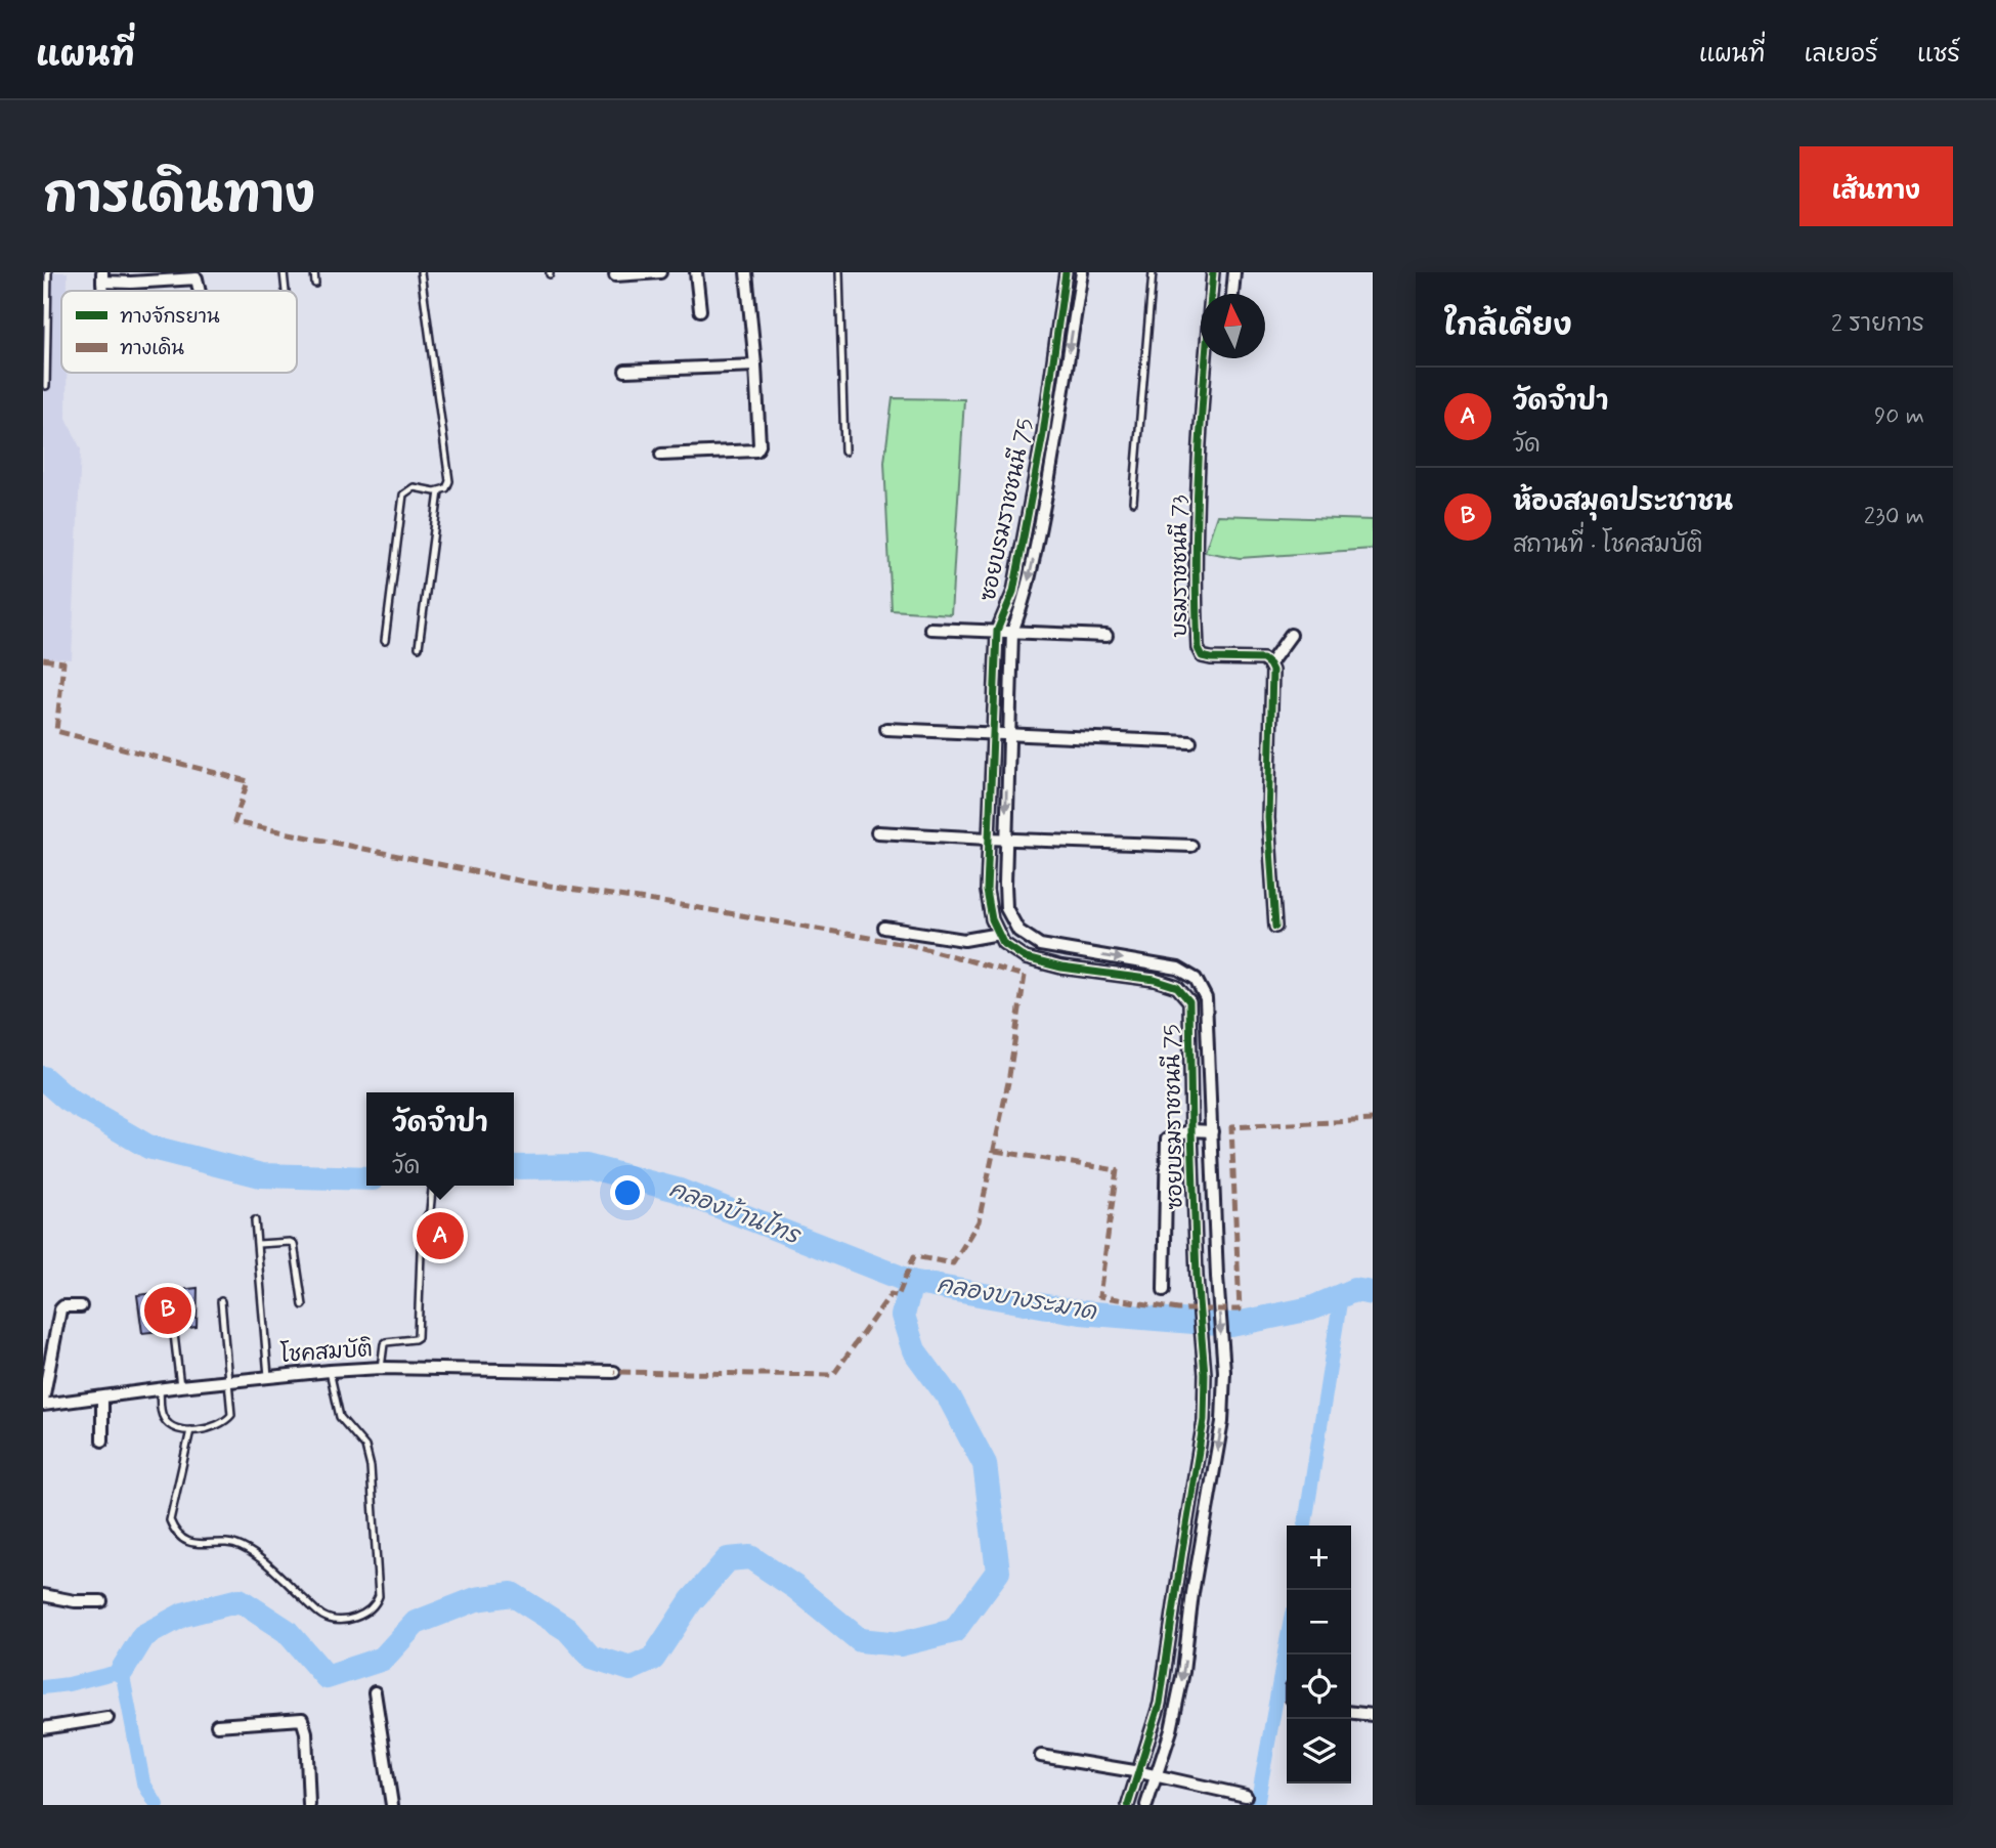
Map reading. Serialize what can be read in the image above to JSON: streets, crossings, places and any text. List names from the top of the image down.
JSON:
{
  "streets": {
    "street": ["ซอยบรมราชชนนี 75", "บรมราชชนนี 73", "โชคสมบัติ"]
  },
  "water": ["คลองบ้านไทร", "คลองบางระมาด"],
  "legend": ["ทางจักรยาน", "ทางเดิน"],
  "north": "top",
  "page": {
    "header": "แผนที่",
    "nav": ["แผนที่", "เลเยอร์", "แชร์"],
    "title": "การเดินทาง",
    "buttons": "เส้นทาง",
    "heading": ["ใกล้เคียง", "2 รายการ"],
    "list": [
      {
        "mark": "A",
        "name": "วัดจำปา",
        "note": "วัด",
        "value": "90 m"
      },
      {
        "mark": "B",
        "name": "ห้องสมุดประชาชน",
        "note": "สถานที่ · โชคสมบัติ",
        "value": "230 m"
      }
    ],
    "popup": ["วัดจำปา", "วัด"],
    "pins": ["A", "B"],
    "map_buttons": ["+", "−"]
  }
}
